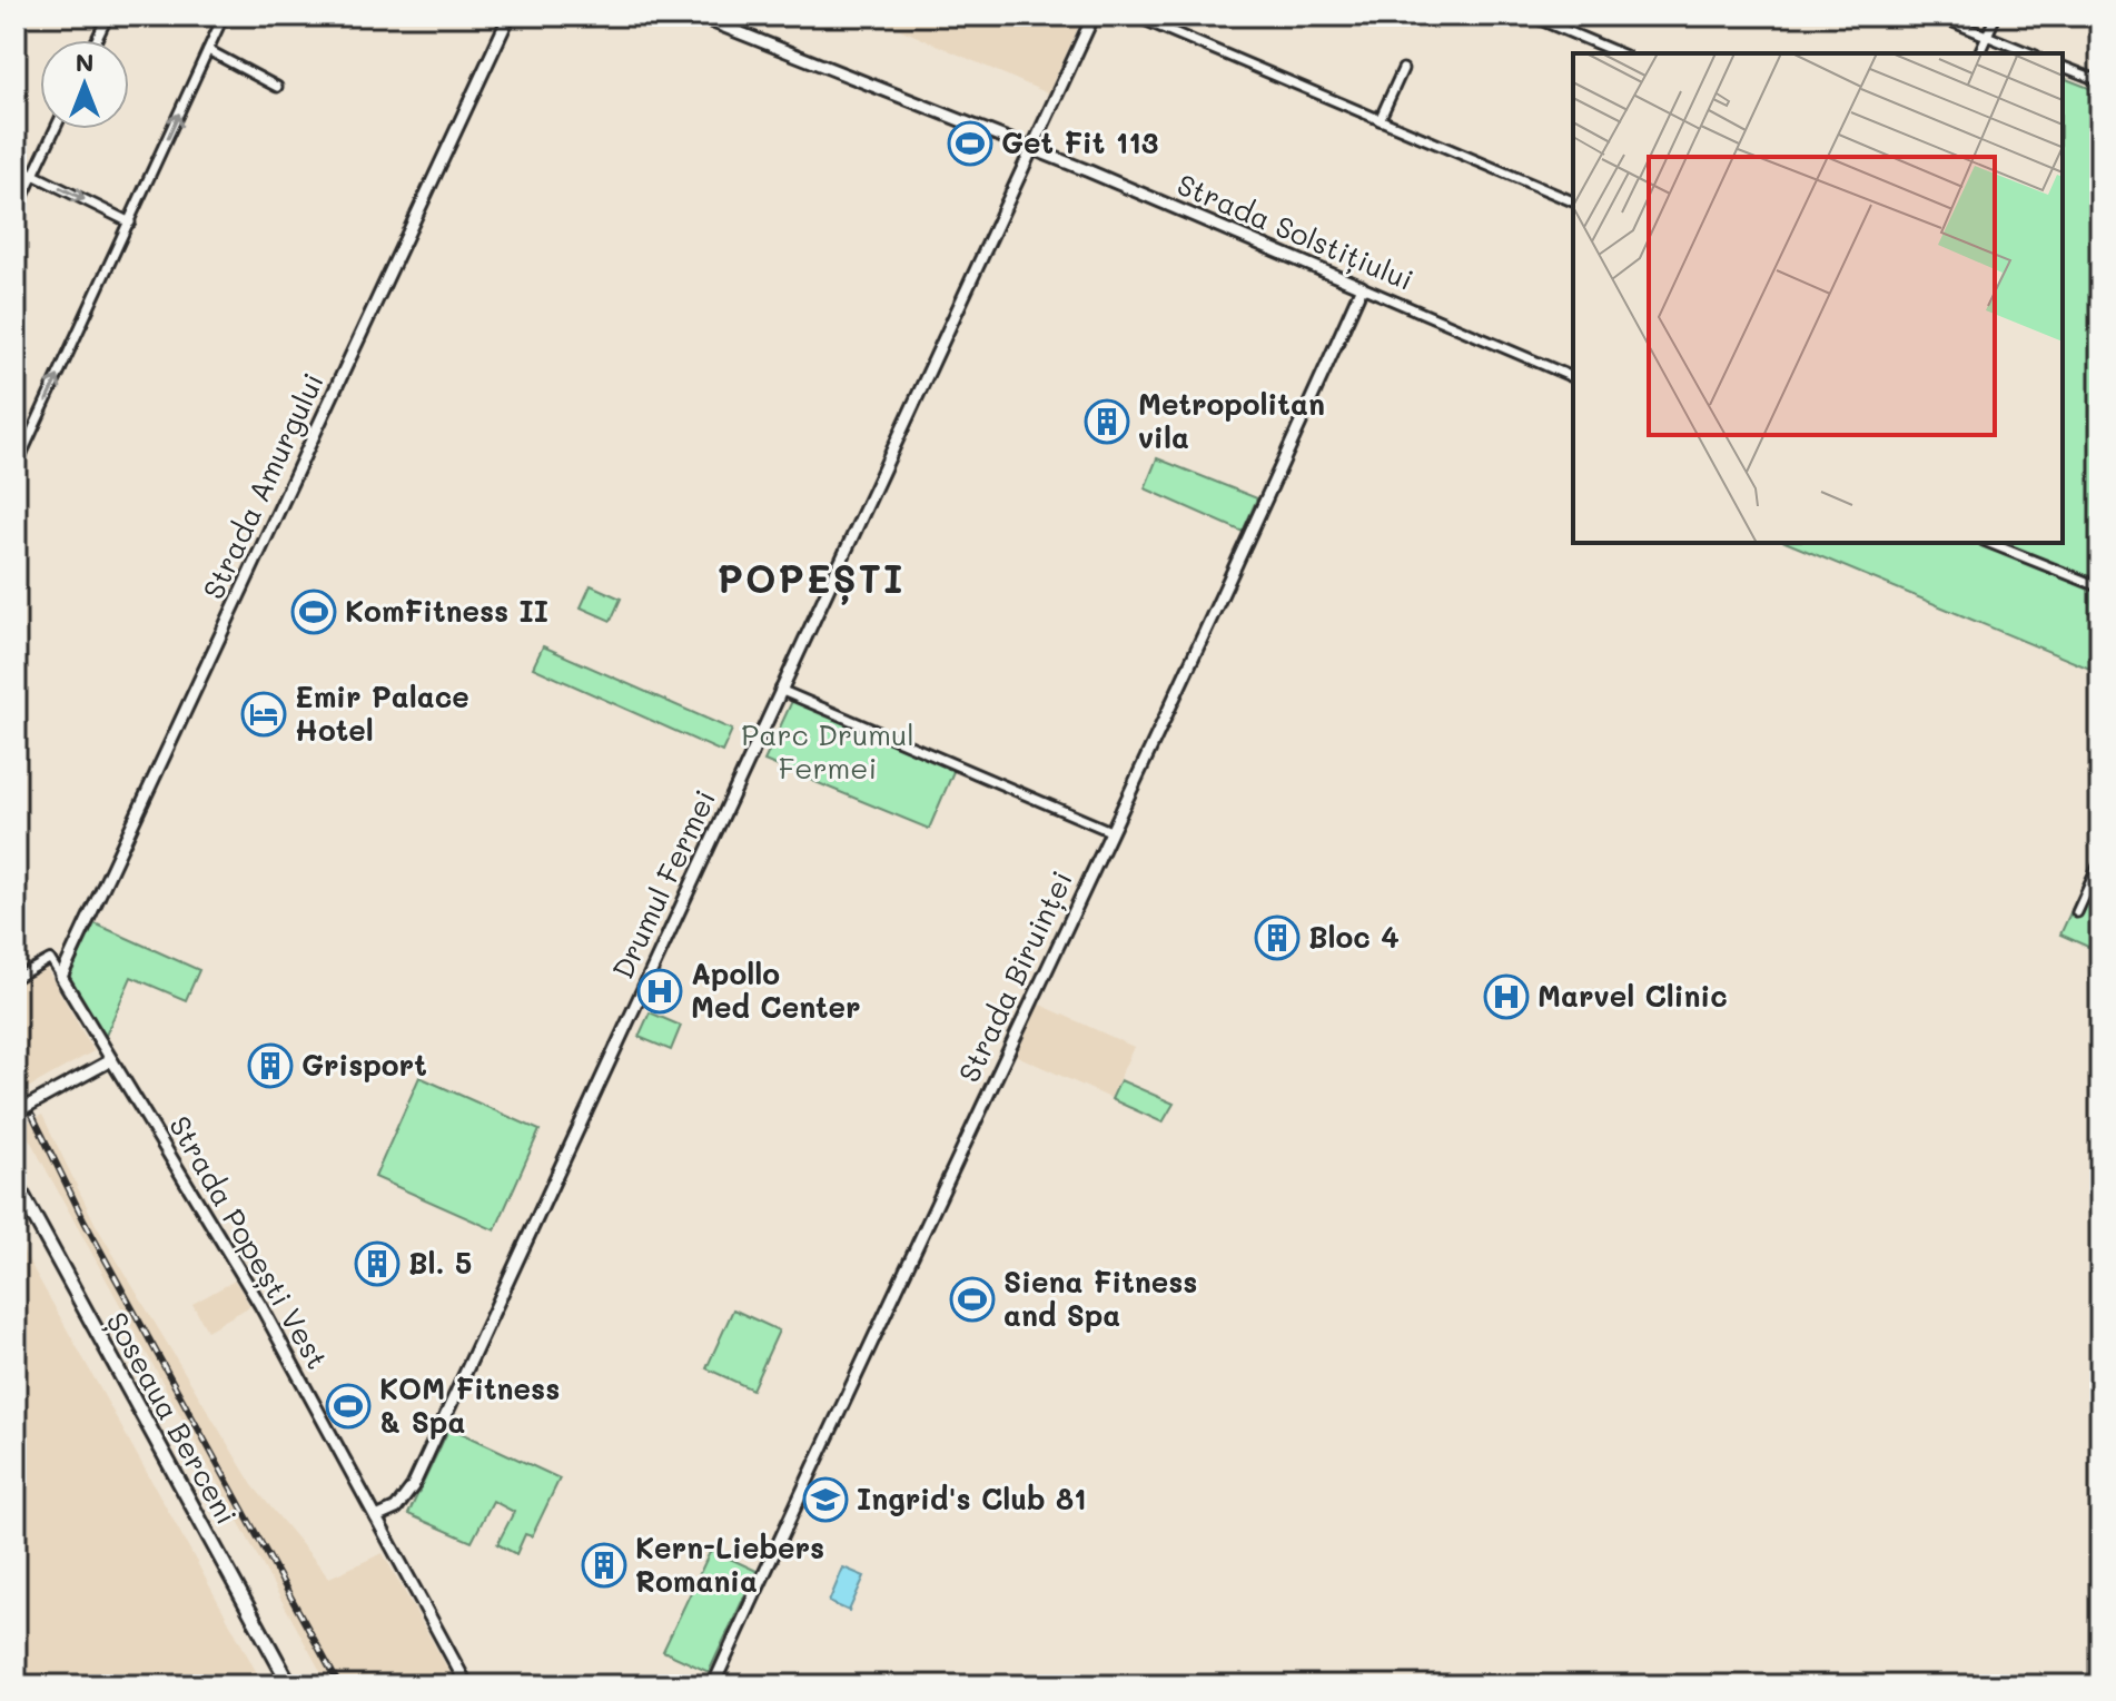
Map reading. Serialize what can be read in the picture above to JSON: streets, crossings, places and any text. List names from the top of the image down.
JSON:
{
  "streets": {
    "main road": ["Șoseaua Berceni"],
    "street": [
      "Strada Solstițiului",
      "Strada Amurgului",
      "Drumul Fermei",
      "Strada Biruinței",
      "Strada Popești Vest"
    ]
  },
  "crossings": [
    ["Strada Solstițiului", "Drumul Fermei"],
    ["Strada Solstițiului", "Strada Biruinței"],
    ["Strada Amurgului", "Strada Popești Vest"],
    ["Drumul Fermei", "Strada Popești Vest"]
  ],
  "districts": ["POPEȘTI"],
  "parks": ["Parc Drumul Fermei"],
  "places": {
    "sports": [
      "Get Fit 113",
      "KomFitness II",
      "Siena Fitness and Spa",
      "KOM Fitness & Spa"
    ],
    "building": [
      "Metropolitan vila",
      "Bloc 4",
      "Grisport",
      "Bl. 5",
      "Kern-Liebers Romania"
    ],
    "hotel": ["Emir Palace Hotel"],
    "hospital": ["Apollo Med Center", "Marvel Clinic"],
    "school or university": ["Ingrid's Club 81"]
  },
  "north": "top"
}
